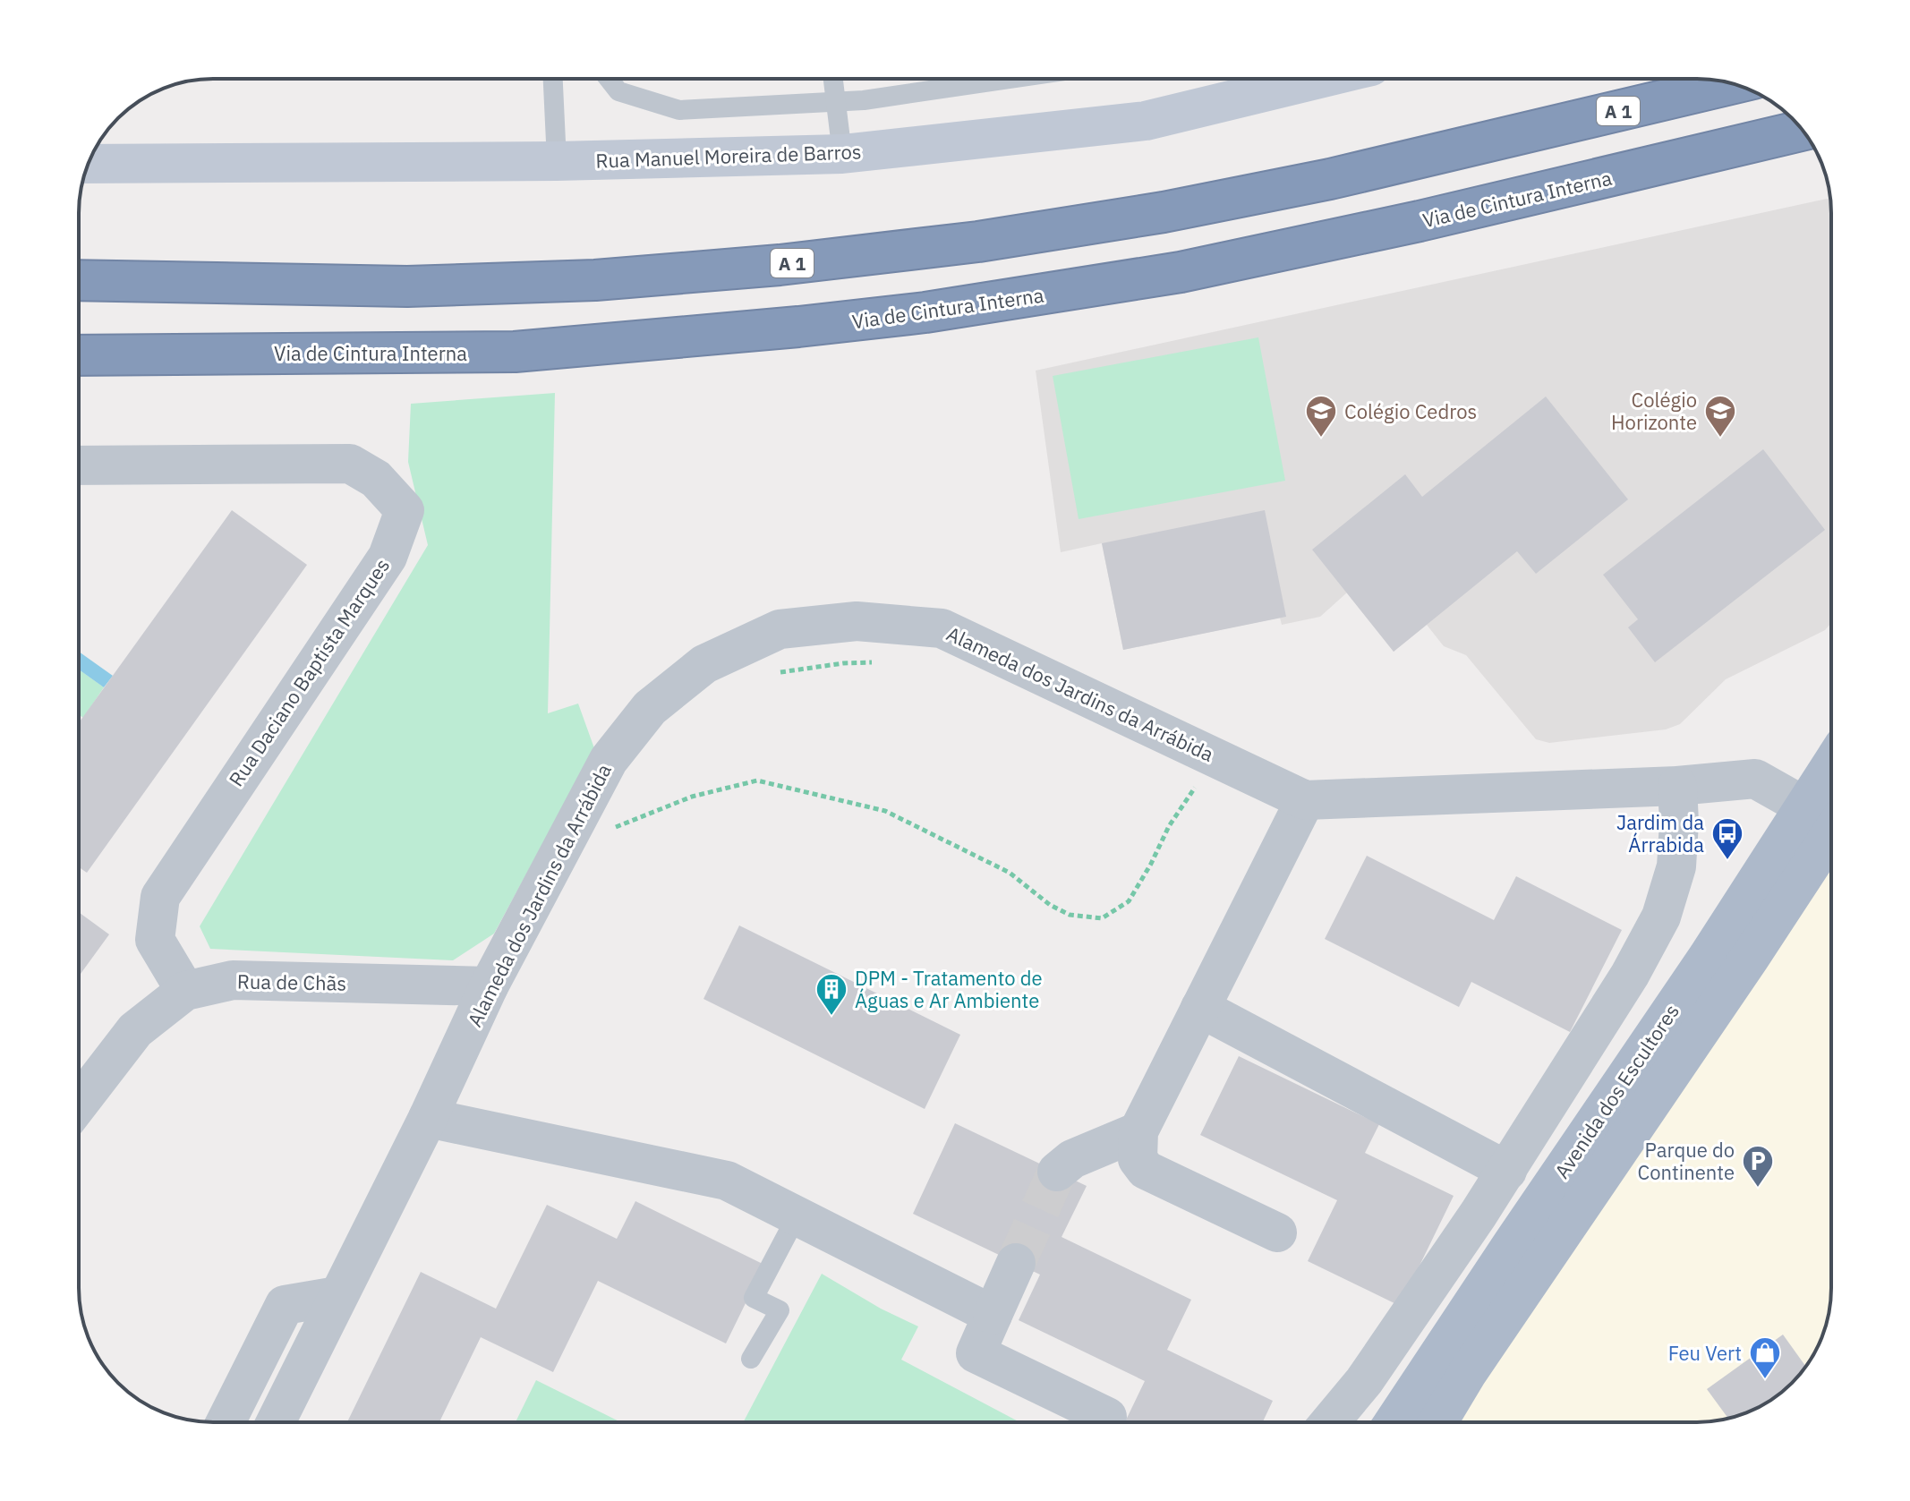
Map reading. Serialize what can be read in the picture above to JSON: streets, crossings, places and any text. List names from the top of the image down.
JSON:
{
  "streets": {
    "highway": ["A 1", "Via de Cintura Interna"],
    "main road": ["Avenida dos Escultores"],
    "street": [
      "Rua Manuel Moreira de Barros",
      "Rua Daciano Baptista Marques",
      "Alameda dos Jardins da Arrábida",
      "Rua de Chãs"
    ]
  },
  "crossings": [
    ["Rua Daciano Baptista Marques", "Rua de Chãs"],
    ["Alameda dos Jardins da Arrábida", "Rua de Chãs"],
    ["Alameda dos Jardins da Arrábida", "Avenida dos Escultores"]
  ],
  "places": {
    "school or university": ["Colégio Cedros", "Colégio Horizonte"],
    "bus stop": ["Jardim da Árrabida"],
    "building": ["DPM - Tratamento de Águas e Ar Ambiente"],
    "parking": ["Parque do Continente"],
    "shop": ["Feu Vert"]
  }
}
